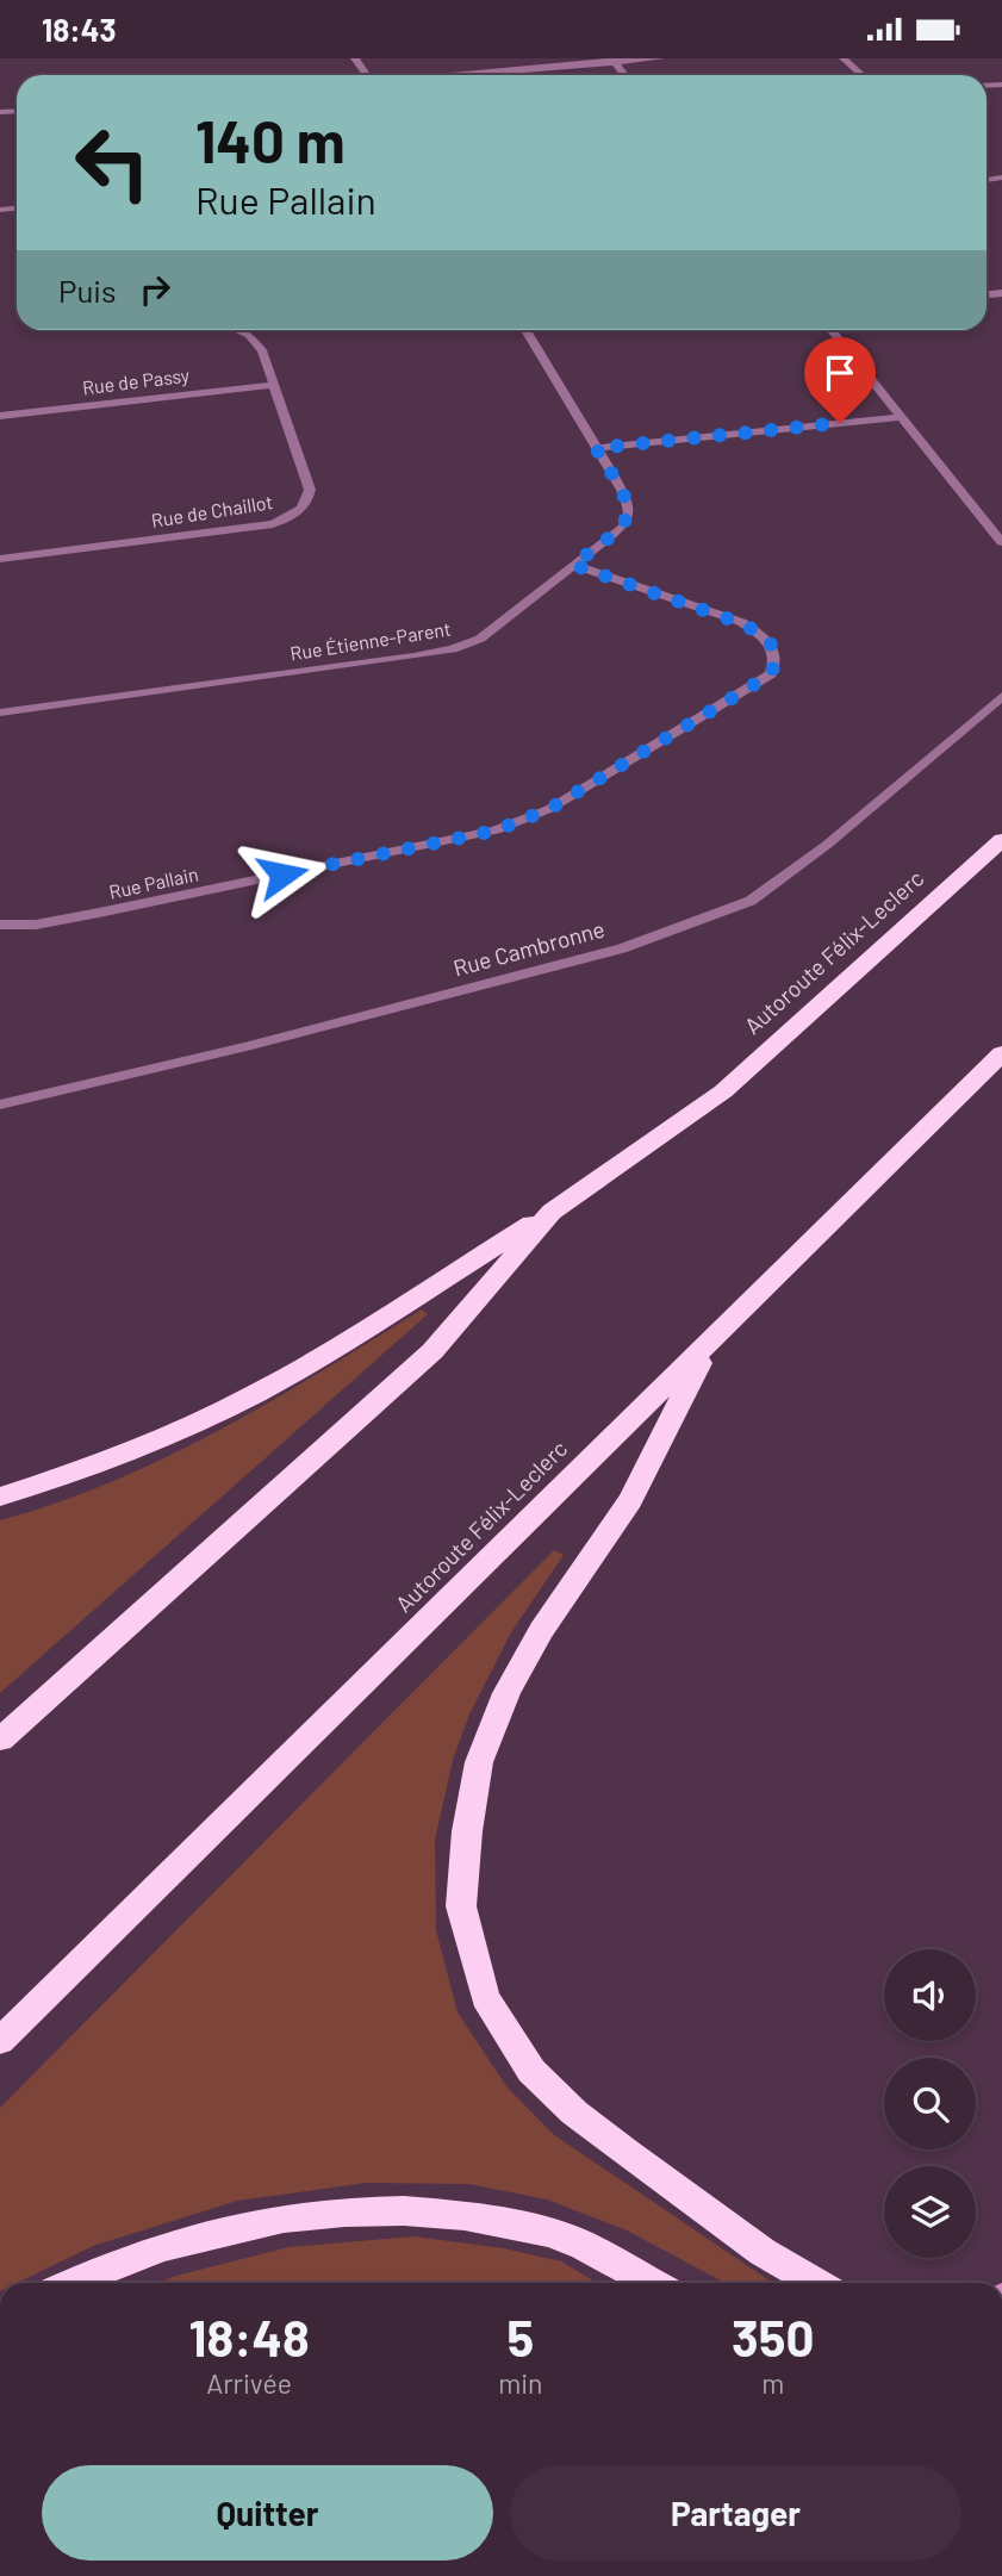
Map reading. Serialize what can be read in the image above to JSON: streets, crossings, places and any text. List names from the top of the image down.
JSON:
{
  "streets": {
    "highway": ["Autoroute Félix-Leclerc"],
    "street": [
      "Rue de Passy",
      "Rue de Chaillot",
      "Rue Étienne-Parent",
      "Rue Pallain",
      "Rue Cambronne"
    ]
  },
  "crossings": [
    ["Rue de Passy", "Rue de Chaillot"],
    ["Rue Étienne-Parent", "Rue Pallain"]
  ],
  "page": {
    "status": "18:43",
    "turn": ["140 m", "Rue Pallain"],
    "then": "Puis",
    "eta": [
      "18:48",
      "Arrivée",
      "5",
      "min",
      "350",
      "m"
    ],
    "buttons": ["Quitter", "Partager"]
  }
}
